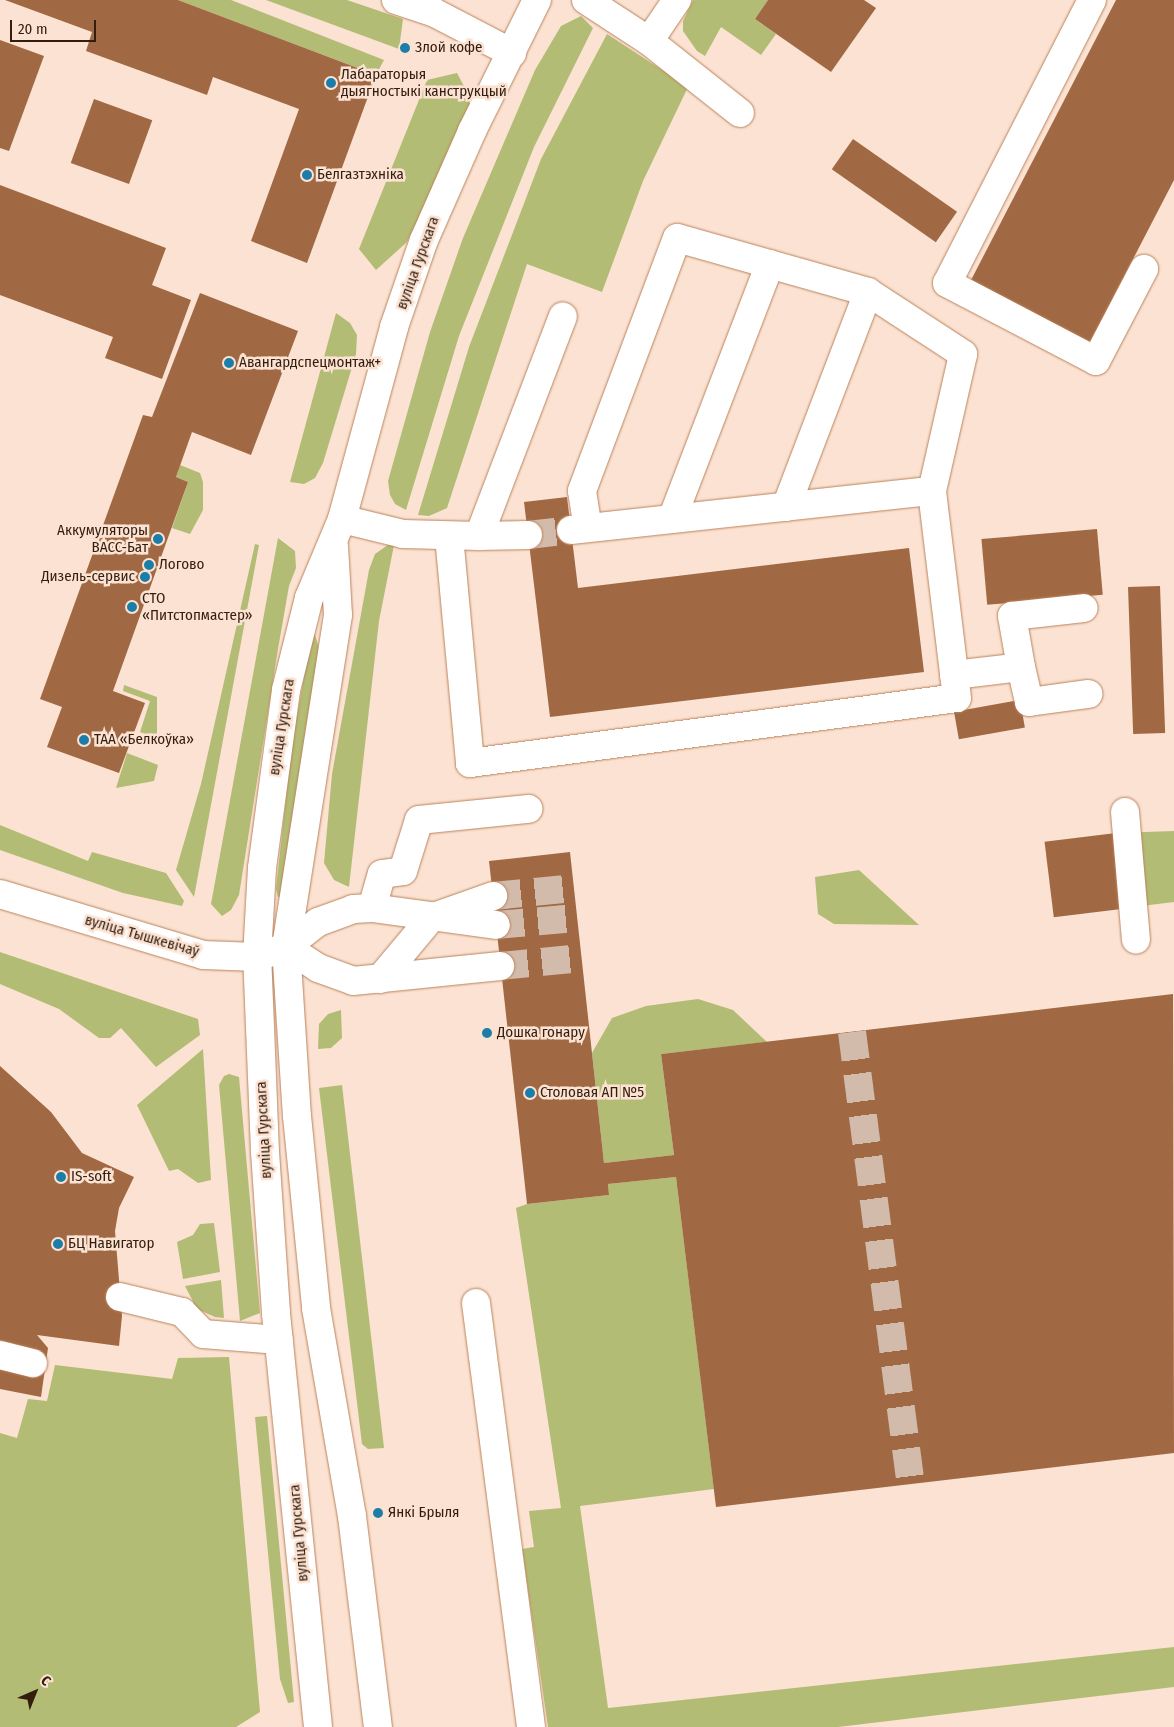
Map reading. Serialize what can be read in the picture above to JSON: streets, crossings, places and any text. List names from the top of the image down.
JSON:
{
  "streets": {
    "main road": ["вуліца Гурскага", "вуліца Тышкевічаў"]
  },
  "crossings": [
    ["вуліца Гурскага", "вуліца Тышкевічаў"]
  ],
  "places": [
    "Злой кофе",
    "Лабараторыя дыягностыкі канструкцый",
    "Белгазтэхніка",
    "Авангардспецмонтаж+",
    "Аккумуляторы ВАСС-Бат",
    "Логово",
    "Дизель-сервис",
    "СТО «Питстопмастер»",
    "ТАА «Белкоўка»",
    "Дошка гонару",
    "Столовая АП №5",
    "IS-soft",
    "БЦ Навигатор",
    "Янкі Брыля"
  ],
  "scale_bar": "20 m",
  "north": "top right"
}
